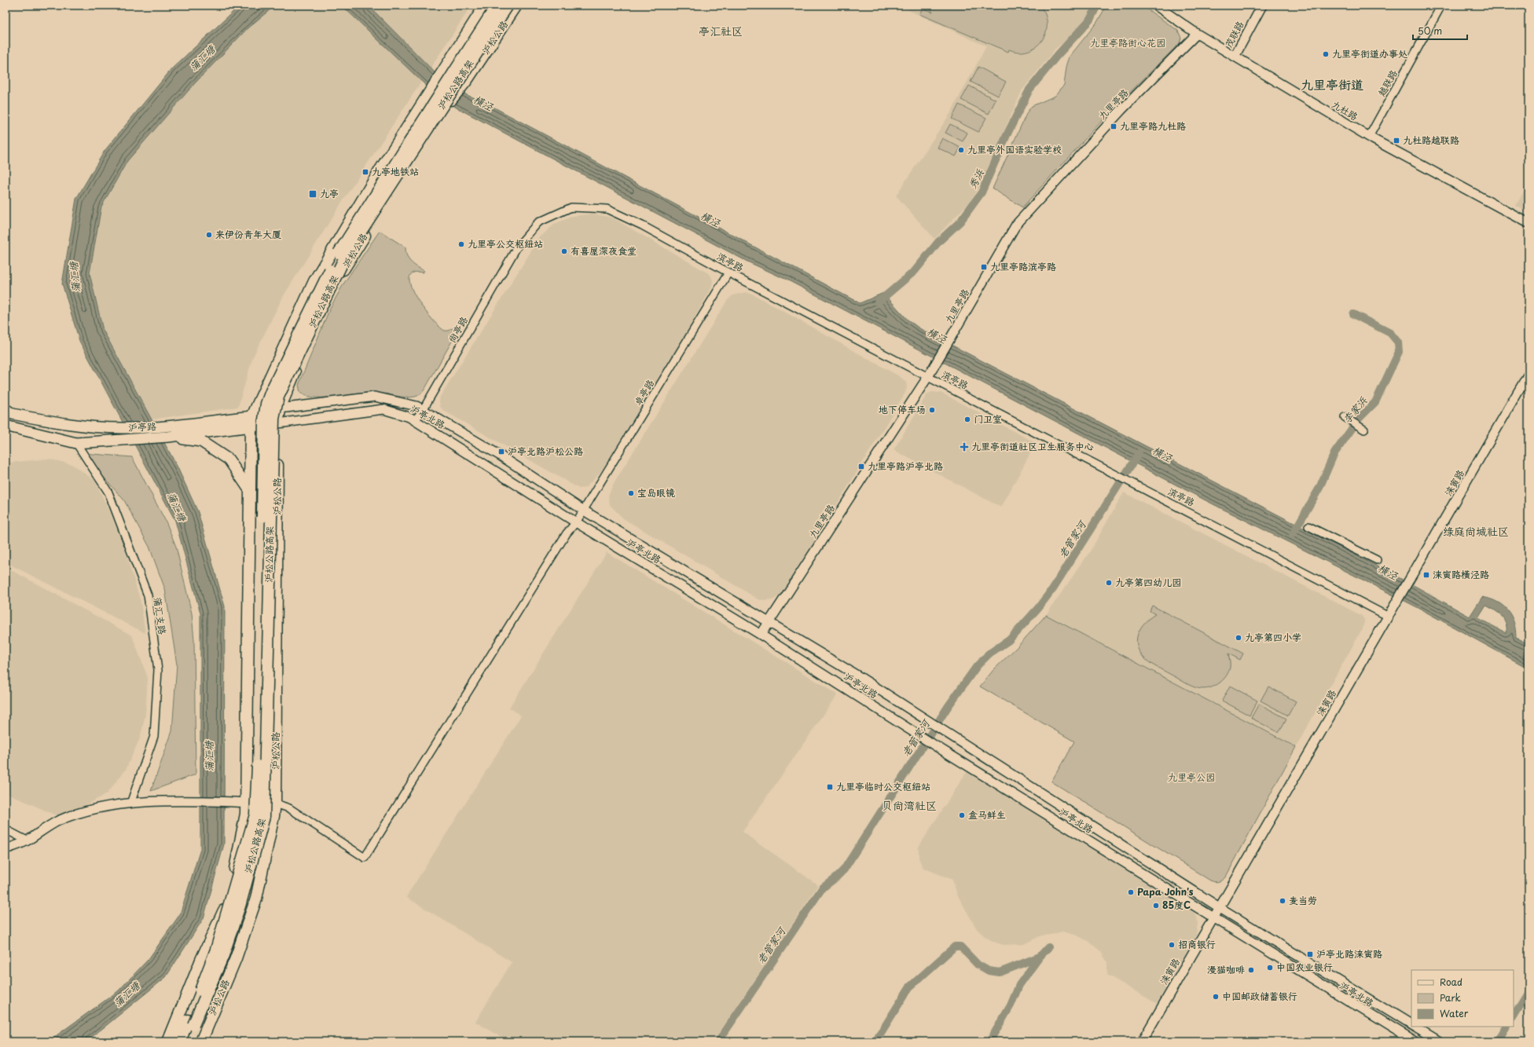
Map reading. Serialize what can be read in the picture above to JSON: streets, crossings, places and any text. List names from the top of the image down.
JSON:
{
  "streets": {
    "main road": ["沪松公路", "沪松公路高架", "沪亭路"],
    "street": [
      "茂联路",
      "越联路",
      "九里亭路",
      "九杜路",
      "滨亭路",
      "尚亭路",
      "卓亭路",
      "沪亭北路",
      "涞寅路",
      "蒲汇支路"
    ]
  },
  "crossings": [
    ["茂联路", "九杜路"],
    ["沪松公路", "卓亭路"],
    ["沪松公路", "沪亭北路"],
    ["沪松公路", "沪亭路"],
    ["越联路", "九杜路"],
    ["九里亭路", "九杜路"],
    ["九里亭路", "滨亭路"],
    ["九里亭路", "沪亭北路"],
    ["滨亭路", "尚亭路"],
    ["滨亭路", "卓亭路"],
    ["滨亭路", "涞寅路"],
    ["尚亭路", "沪亭北路"],
    ["卓亭路", "沪亭北路"],
    ["沪亭北路", "沪亭路"],
    ["沪亭北路", "涞寅路"],
    ["沪亭路", "蒲汇支路"]
  ],
  "districts": [
    "亭汇社区",
    "九里亭街道",
    "绿庭尚城社区",
    "贝尚湾社区"
  ],
  "water": [
    "蒲汇塘",
    "横泾",
    "秀浜",
    "李家浜",
    "老管家河"
  ],
  "parks": ["九里亭路街心花园", "九里亭公园"],
  "places": {
    "other": [
      "九里亭街道办事处",
      "九里亭外国语实验学校",
      "来伊份青年大厦",
      "九里亭公交枢纽站",
      "有喜屋深夜食堂",
      "地下停车场",
      "门卫室",
      "宝岛眼镜",
      "九亭第四幼儿园",
      "九亭第四小学",
      "盒马鲜生",
      "Papa John's",
      "麦当劳",
      "85度C",
      "招商银行",
      "中国农业银行",
      "漫猫咖啡",
      "中国邮政储蓄银行"
    ],
    "transit": [
      "九里亭路九杜路",
      "九杜路越联路",
      "九亭地铁站",
      "九亭",
      "九里亭路滨亭路",
      "沪亭北路沪松公路",
      "九里亭路沪亭北路",
      "涞寅路横泾路",
      "九里亭临时公交枢纽站",
      "沪亭北路涞寅路"
    ],
    "health": ["九里亭街道社区卫生服务中心"]
  },
  "legend": ["Road", "Park", "Water"],
  "scale_bar": "50 m"
}
